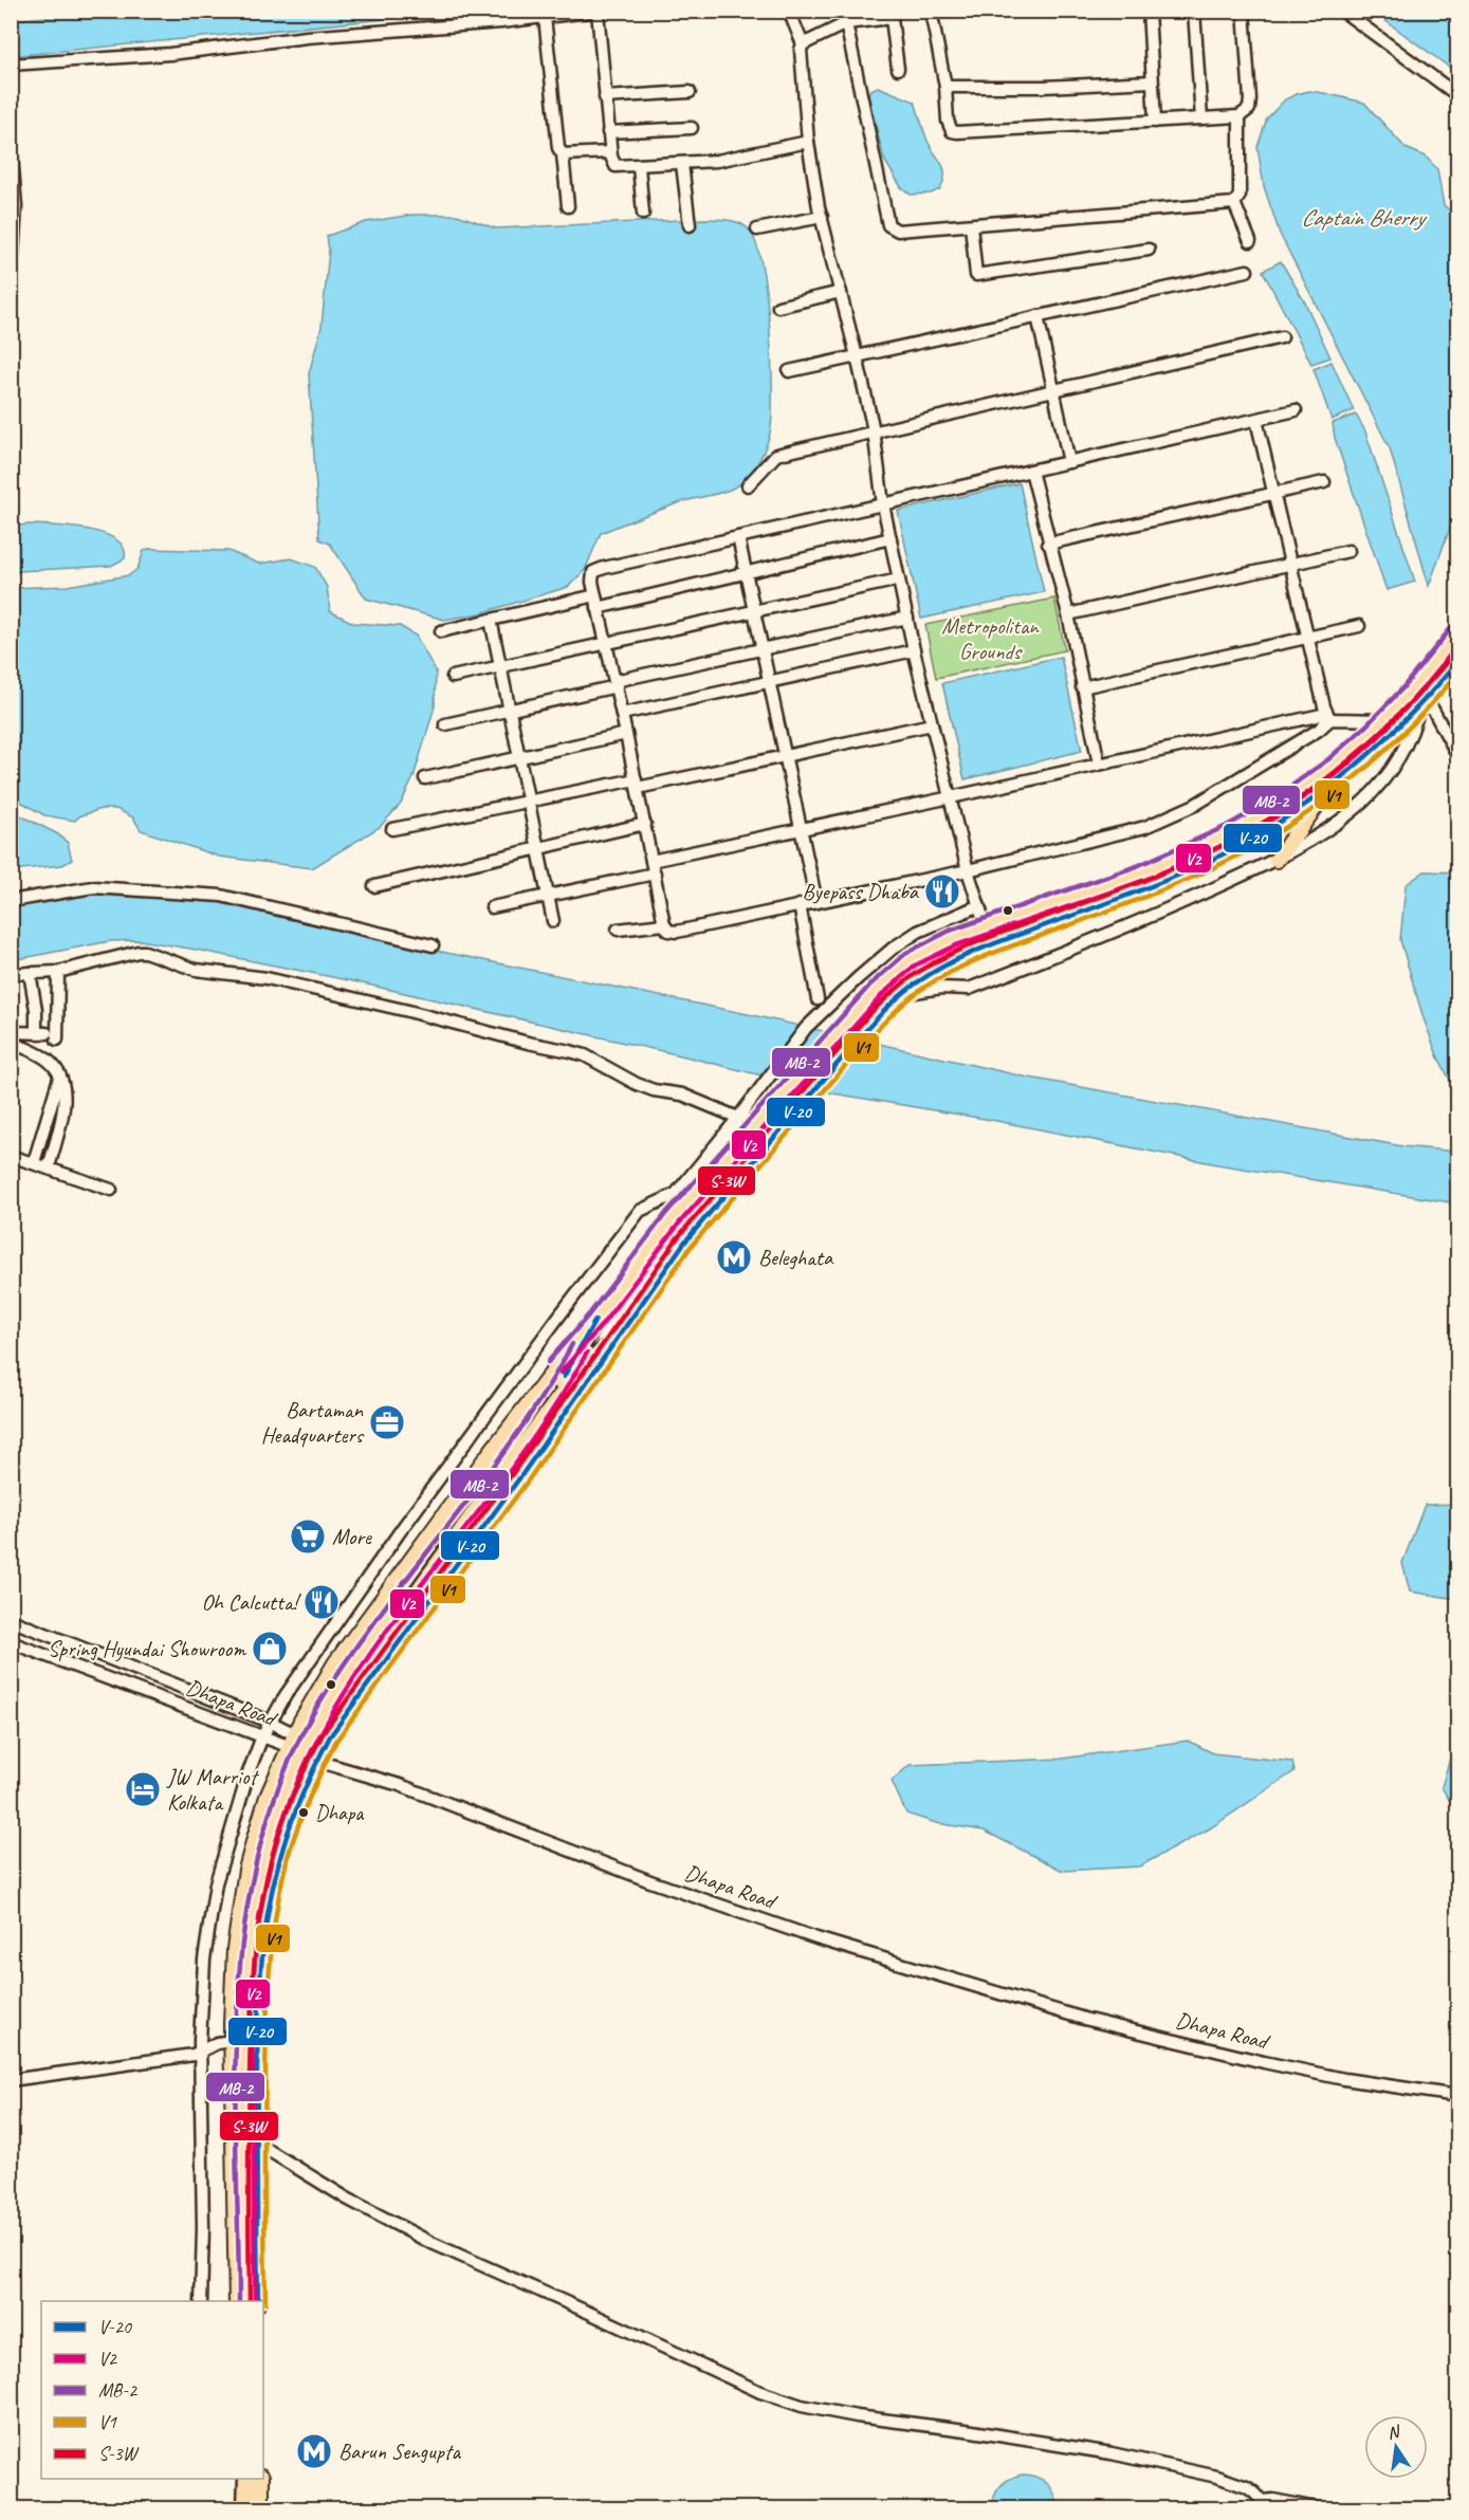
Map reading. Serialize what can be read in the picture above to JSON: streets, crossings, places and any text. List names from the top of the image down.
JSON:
{
  "streets": {
    "street": ["Dhapa Road"]
  },
  "water": ["Captain Bherry"],
  "parks": ["Metropolitan Grounds"],
  "places": {
    "restaurant": ["Byepass Dhaba", "Oh Calcutta!"],
    "metro station": ["Beleghata", "Barun Sengupta"],
    "office": ["Bartaman Headquarters"],
    "supermarket": ["More"],
    "shop": ["Spring Hyundai Showroom"],
    "hotel": ["JW Marriot Kolkata"],
    "other": ["Dhapa"]
  },
  "lines": [
    "transit line MB-2",
    "transit line V2",
    "transit line S-3W",
    "transit line V-20",
    "transit line V1"
  ],
  "legend": [
    "V-20",
    "V2",
    "MB-2",
    "V1",
    "S-3W"
  ],
  "north": "top"
}
